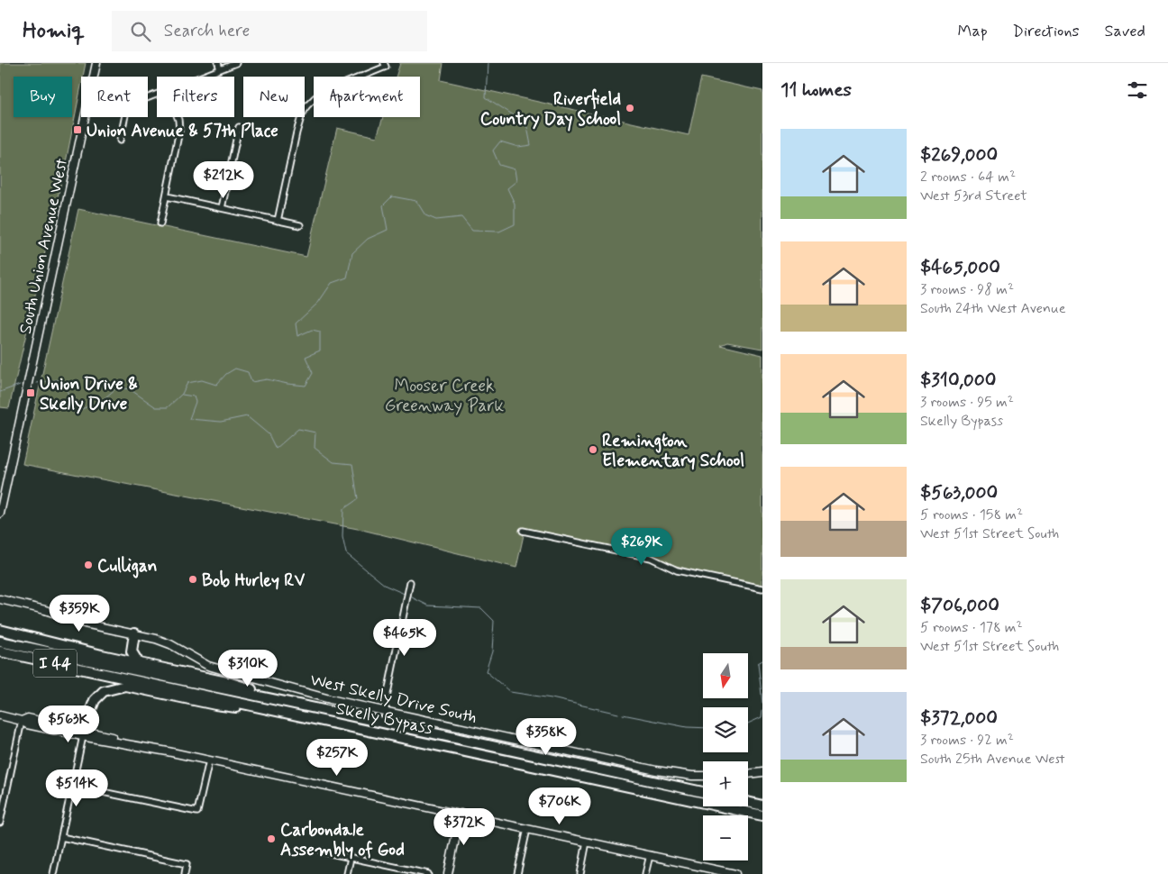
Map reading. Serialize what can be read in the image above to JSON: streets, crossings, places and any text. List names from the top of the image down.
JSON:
{
  "streets": {
    "highway": ["I 44", "Skelly Bypass"],
    "street": ["South Union Avenue West", "West Skelly Drive South"]
  },
  "parks": ["Mooser Creek Greenway Park"],
  "places": {
    "other": [
      "Riverfield Country Day School",
      "Remington Elementary School",
      "Culligan",
      "Bob Hurley RV",
      "Carbondale Assembly of God"
    ],
    "transit": ["Union Avenue & 57th Place", "Union Drive & Skelly Drive"]
  },
  "north": "bottom",
  "page": {
    "header": "Homiq",
    "search": "Search here",
    "nav": ["Map", "Directions", "Saved"],
    "heading": "11 homes",
    "chip": [
      "Buy",
      "Rent",
      "Filters",
      "New",
      "Apartment"
    ],
    "list": [
      {
        "name": "$269,000",
        "note": "2 rooms · 64 m² · West 53rd Street"
      },
      {
        "name": "$465,000",
        "note": "3 rooms · 98 m² · South 24th West Avenue"
      },
      {
        "name": "$310,000",
        "note": "3 rooms · 95 m² · Skelly Bypass"
      },
      {
        "name": "$563,000",
        "note": "5 rooms · 158 m² · West 51st Street South"
      },
      {
        "name": "$706,000",
        "note": "5 rooms · 178 m² · West 51st Street South"
      },
      {
        "name": "$372,000",
        "note": "3 rooms · 92 m² · South 25th Avenue West"
      }
    ],
    "price": [
      "$212K",
      "$269K",
      "$359K",
      "$465K",
      "$310K",
      "$563K",
      "$358K",
      "$257K",
      "$514K",
      "$706K",
      "$372K"
    ],
    "map_buttons": ["+", "−"]
  }
}
